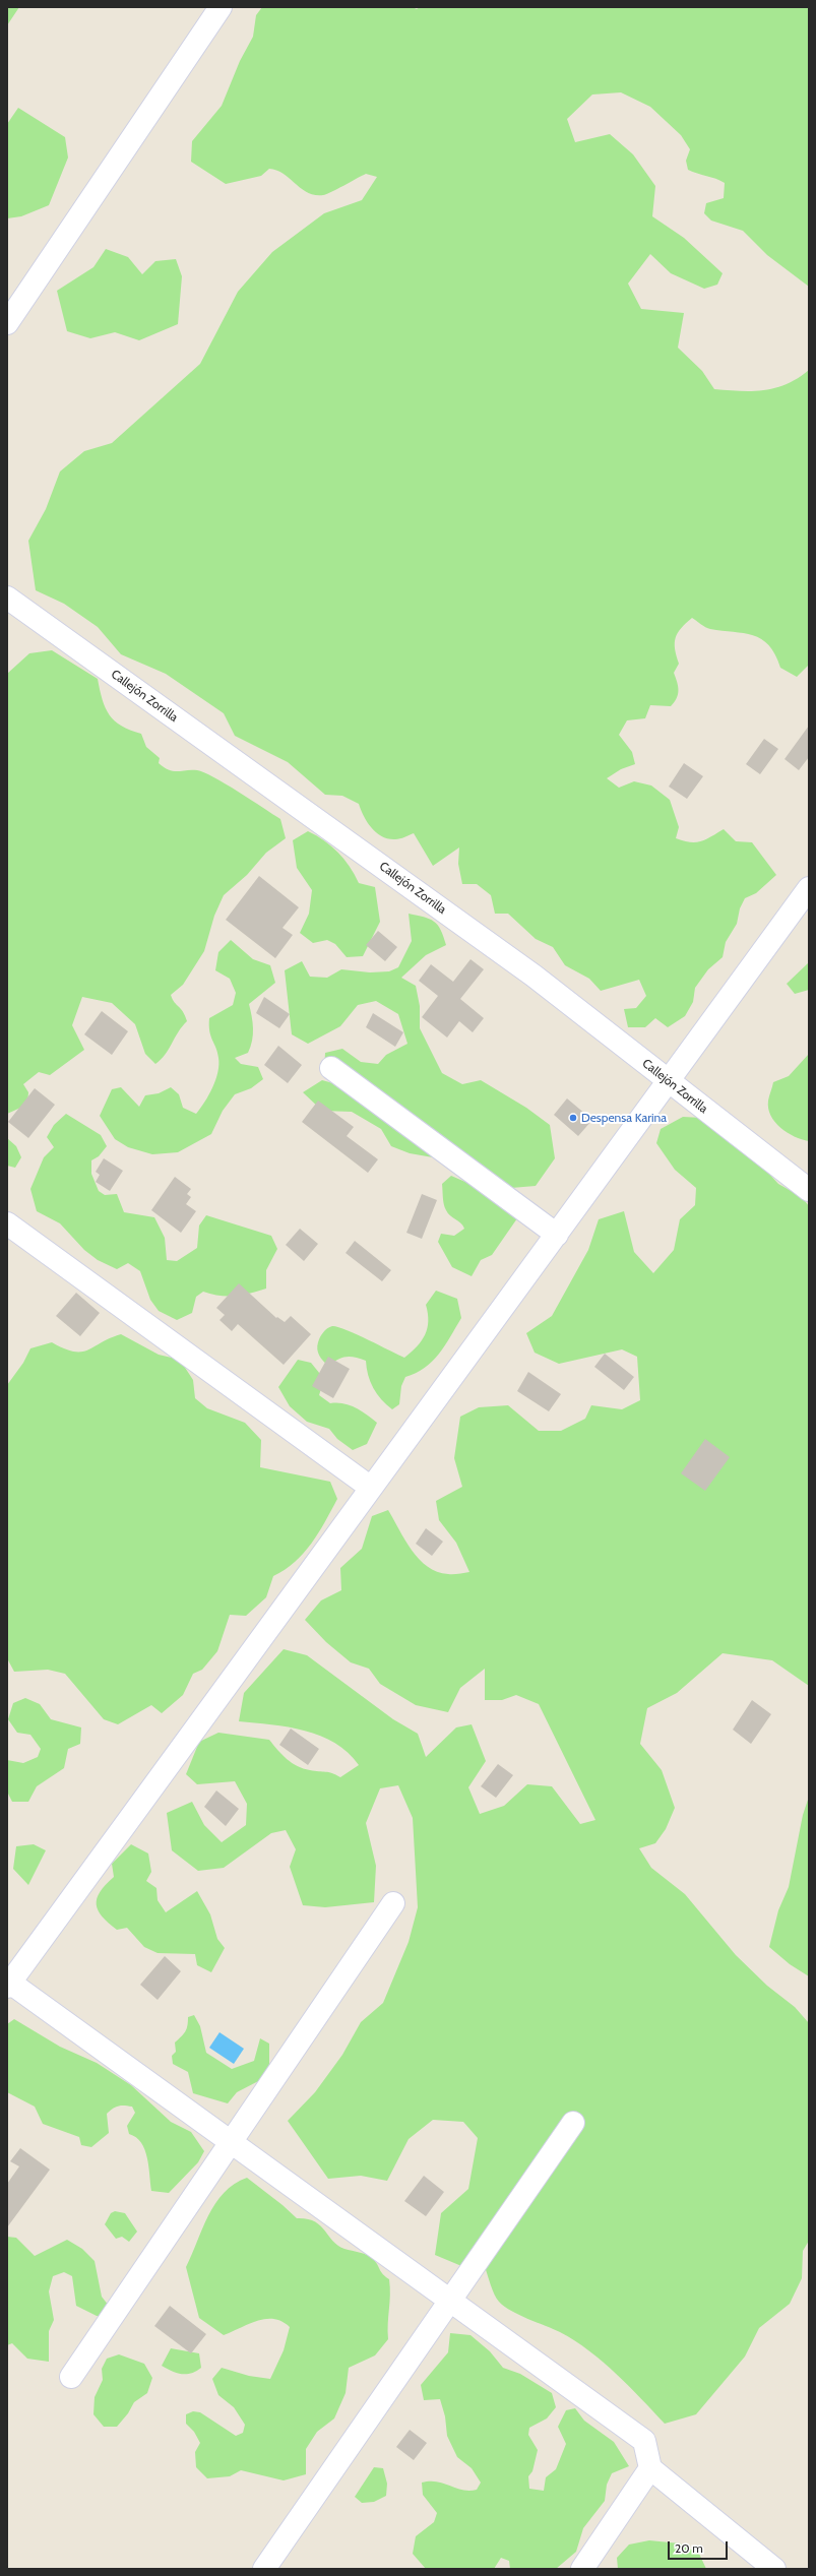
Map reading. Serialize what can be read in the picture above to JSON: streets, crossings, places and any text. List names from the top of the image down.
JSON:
{
  "streets": {
    "street": ["Callejón Zorrilla"]
  },
  "places": ["Despensa Karina"],
  "scale_bar": "20 m"
}
